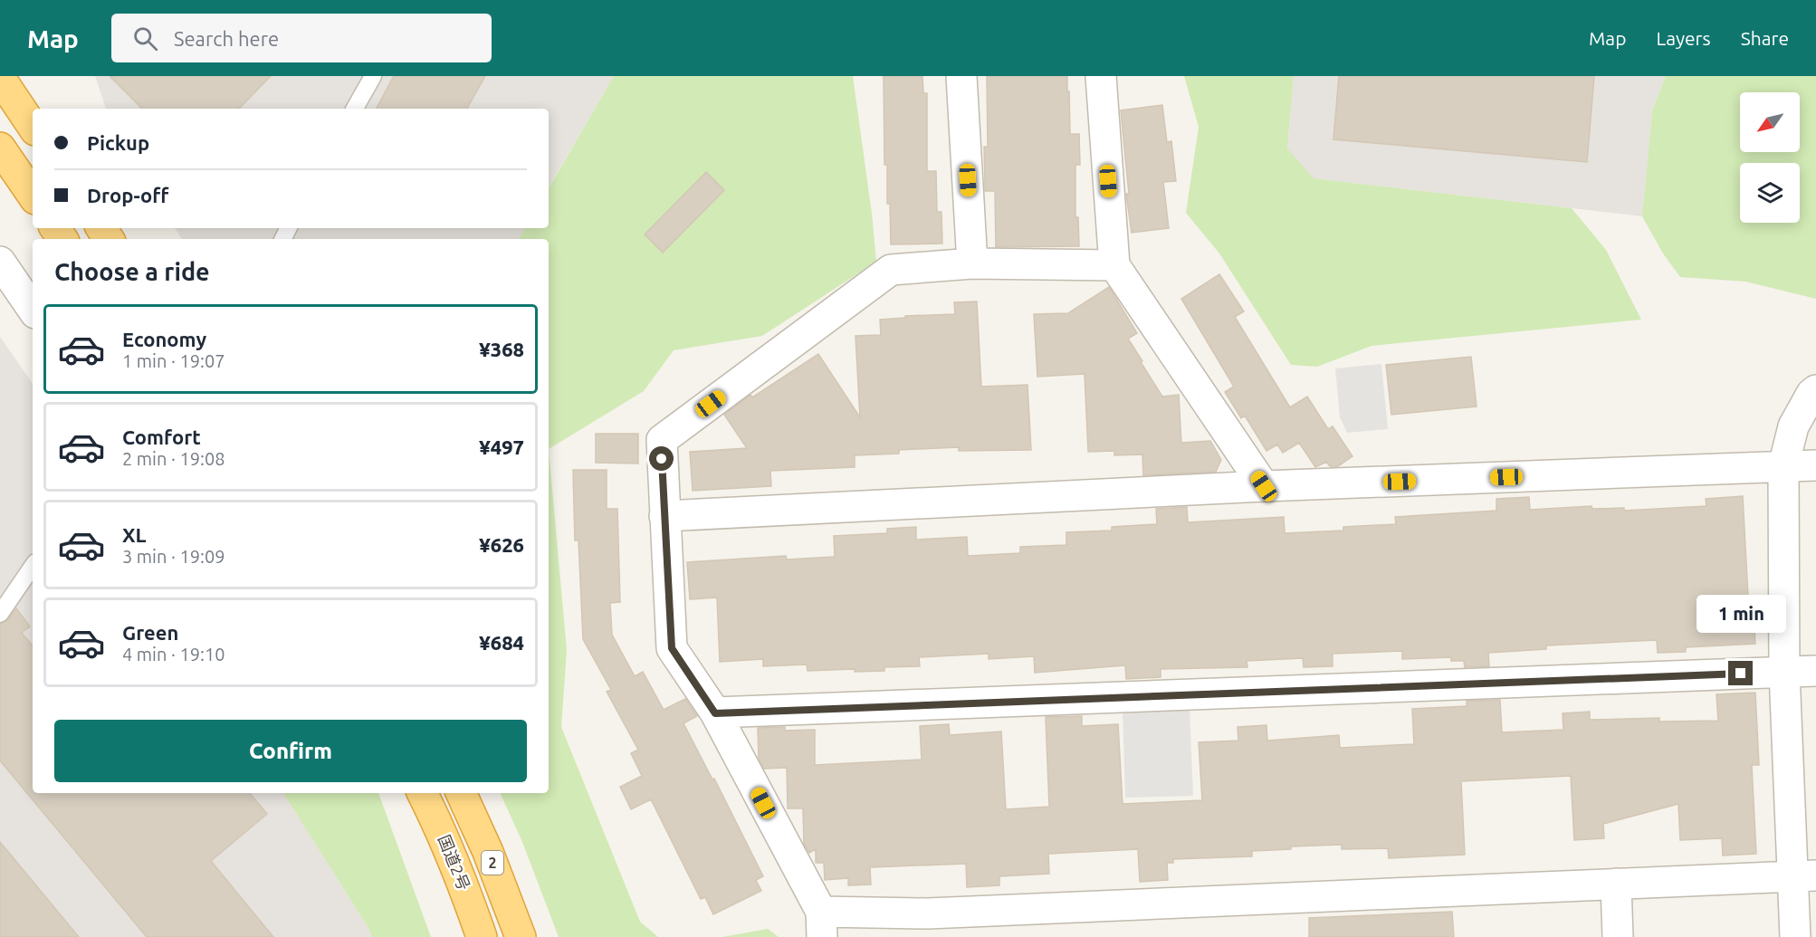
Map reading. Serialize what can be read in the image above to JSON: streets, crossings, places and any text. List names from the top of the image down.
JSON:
{
  "streets": {
    "highway": ["国道2号", "2"]
  },
  "north": "bottom left",
  "page": {
    "header": "Map",
    "search": "Search here",
    "nav": ["Map", "Layers", "Share"],
    "banner": ["Pickup", "Drop-off"],
    "heading": "Choose a ride",
    "list": [
      {
        "name": "Economy",
        "note": "1 min · 19:07",
        "value": "¥368"
      },
      {
        "name": "Comfort",
        "note": "2 min · 19:08",
        "value": "¥497"
      },
      {
        "name": "XL",
        "note": "3 min · 19:09",
        "value": "¥626"
      },
      {
        "name": "Green",
        "note": "4 min · 19:10",
        "value": "¥684"
      }
    ],
    "bubble": "1 min",
    "buttons": "Confirm"
  }
}
